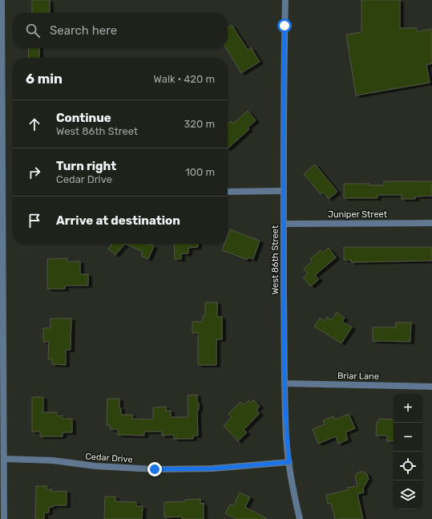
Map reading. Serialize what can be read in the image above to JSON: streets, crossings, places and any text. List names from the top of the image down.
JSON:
{
  "streets": {
    "street": [
      "Juniper Street",
      "West 86th Street",
      "Briar Lane",
      "Cedar Drive"
    ]
  },
  "crossings": [
    ["Juniper Street", "West 86th Street"],
    ["West 86th Street", "Briar Lane"],
    ["West 86th Street", "Cedar Drive"]
  ],
  "page": {
    "search": "Search here",
    "heading": ["6 min", "Walk · 420 m"],
    "list": [
      ["Continue", "West 86th Street", "320 m"],
      ["Turn right", "Cedar Drive", "100 m"],
      "Arrive at destination"
    ],
    "map_buttons": ["+", "−"]
  }
}
